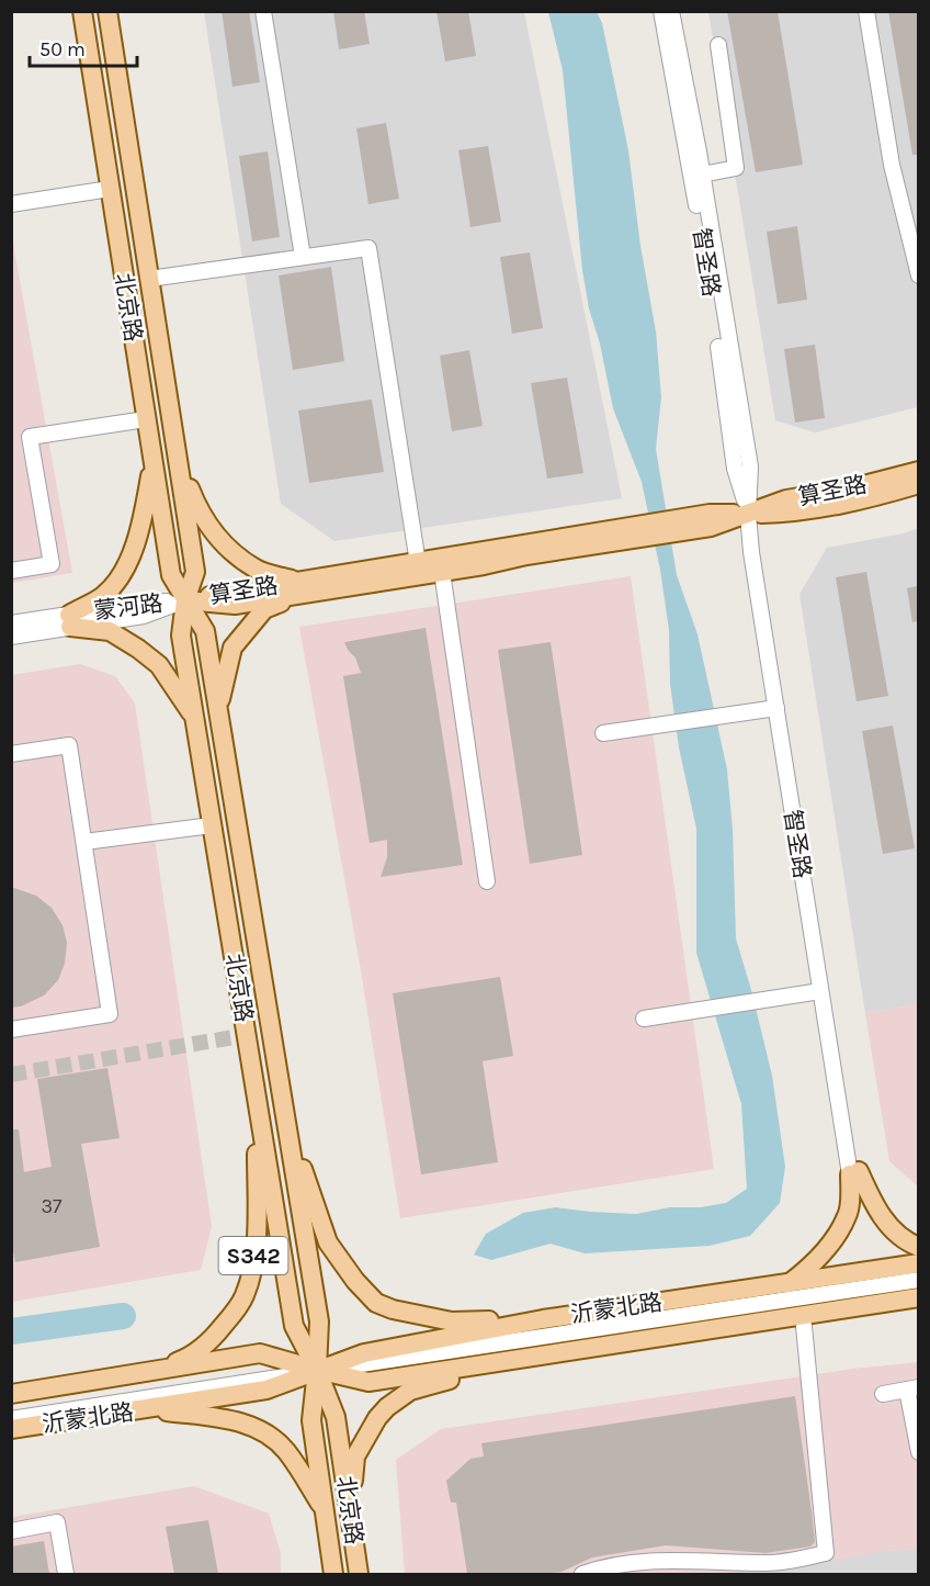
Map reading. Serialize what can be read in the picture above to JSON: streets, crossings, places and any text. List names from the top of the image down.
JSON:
{
  "streets": {
    "main road": [
      "北京路",
      "算圣路",
      "S342",
      "沂蒙北路"
    ],
    "street": ["智圣路", "蒙河路"]
  },
  "crossings": [
    ["智圣路", "算圣路"],
    ["北京路", "算圣路"],
    ["北京路", "蒙河路"],
    ["北京路", "S342"],
    ["北京路", "沂蒙北路"],
    ["算圣路", "蒙河路"],
    ["S342", "沂蒙北路"]
  ],
  "house_numbers": ["37"],
  "scale_bar": "50 m"
}
